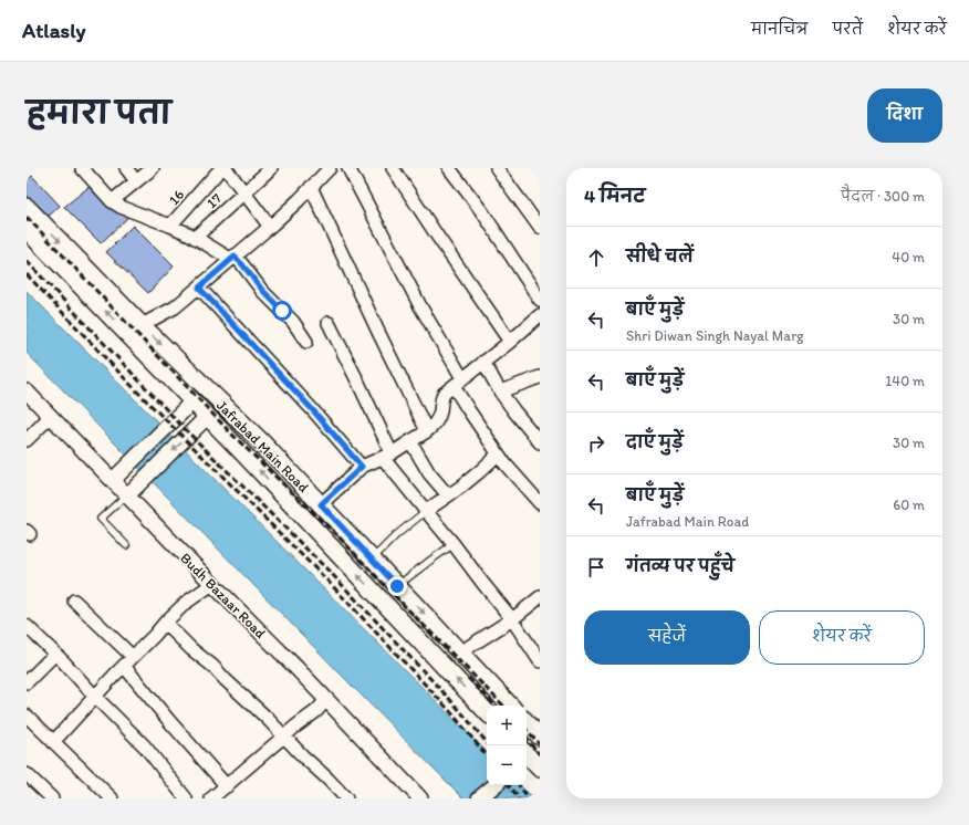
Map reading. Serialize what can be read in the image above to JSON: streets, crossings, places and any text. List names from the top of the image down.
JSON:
{
  "streets": {
    "main road": ["Jafrabad Main Road"],
    "street": ["16", "17", "Budh Bazaar Road"]
  },
  "page": {
    "header": "Atlasly",
    "nav": ["मानचित्र", "परतें", "शेयर करें"],
    "title": "हमारा पता",
    "buttons": [
      "दिशा",
      ["सहेजें", "शेयर करें"]
    ],
    "heading": ["4 मिनट", "पैदल · 300 m"],
    "list": [
      ["सीधे चलें", "40 m"],
      ["बाएँ मुड़ें", "Shri Diwan Singh Nayal Marg", "30 m"],
      ["बाएँ मुड़ें", "140 m"],
      ["दाएँ मुड़ें", "30 m"],
      ["बाएँ मुड़ें", "Jafrabad Main Road", "60 m"],
      "गंतव्य पर पहुँचे"
    ],
    "map_buttons": ["+", "−"]
  }
}
